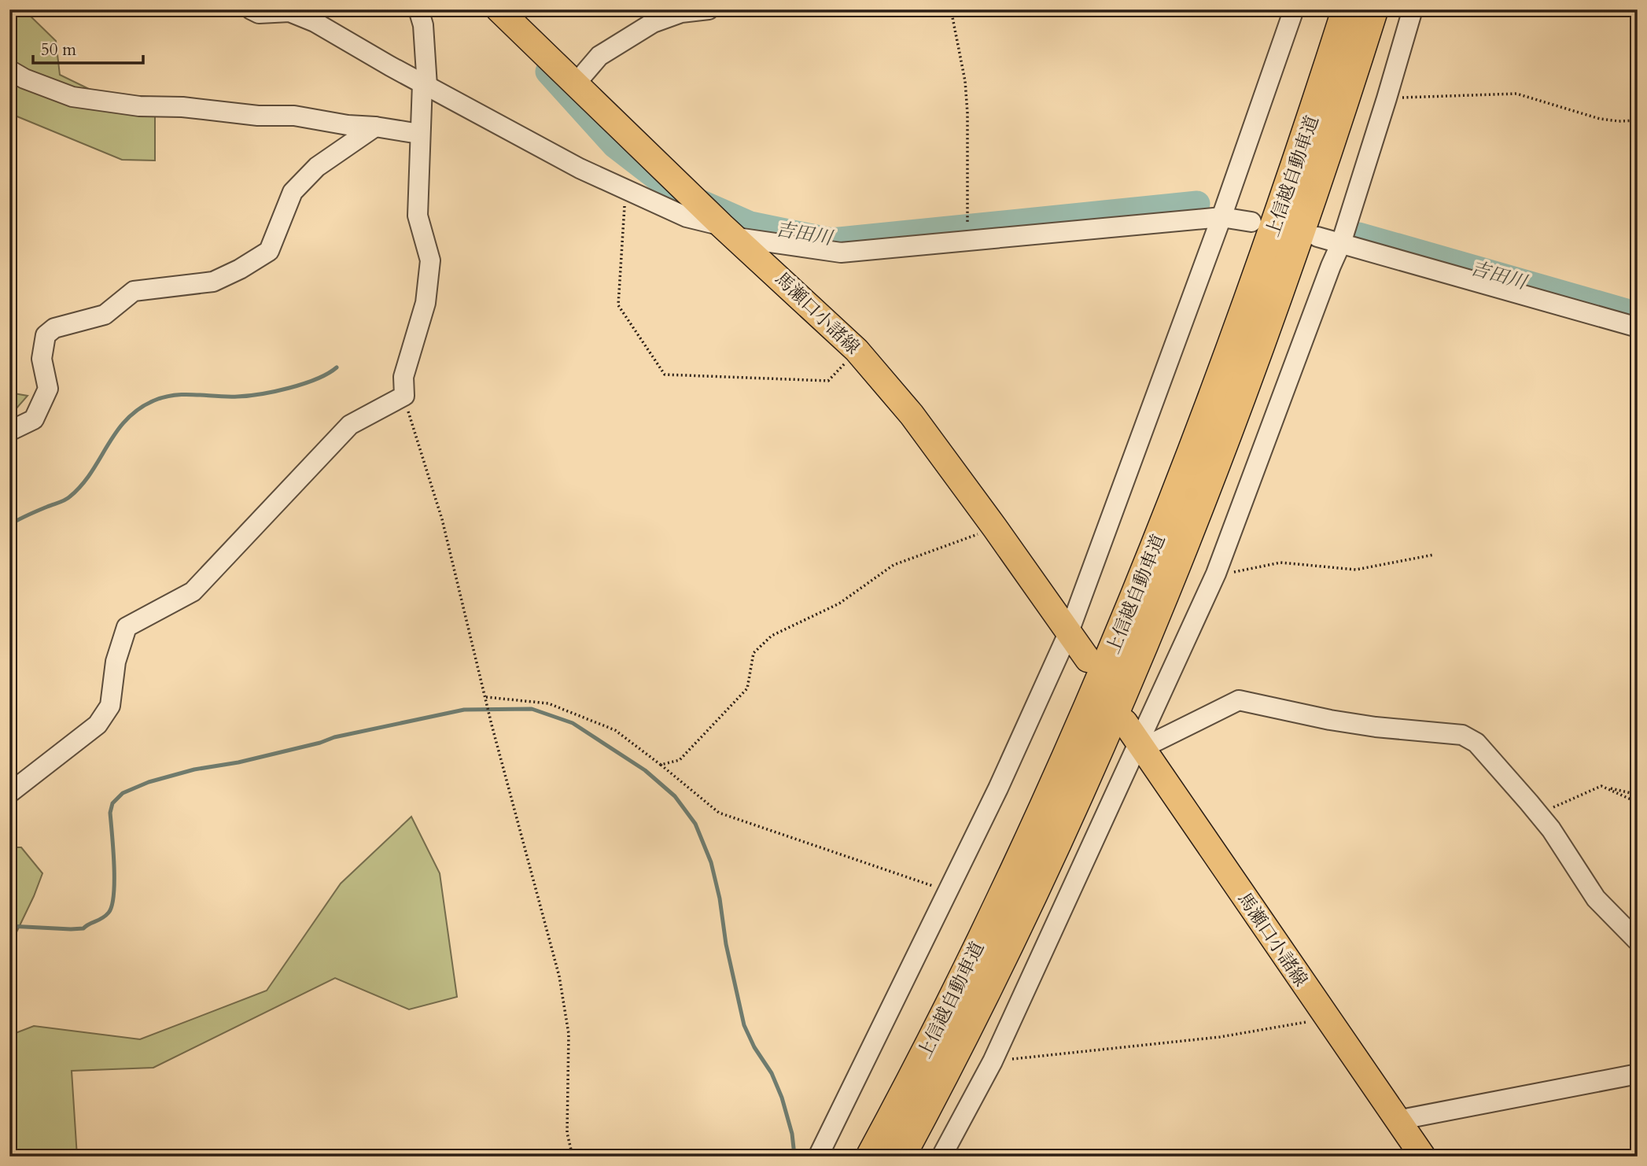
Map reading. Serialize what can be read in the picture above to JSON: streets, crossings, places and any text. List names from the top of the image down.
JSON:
{
  "streets": {
    "highway": ["上信越自動車道"],
    "main road": ["馬瀬口小諸線"]
  },
  "water": ["吉田川"],
  "scale_bar": "50 m"
}
